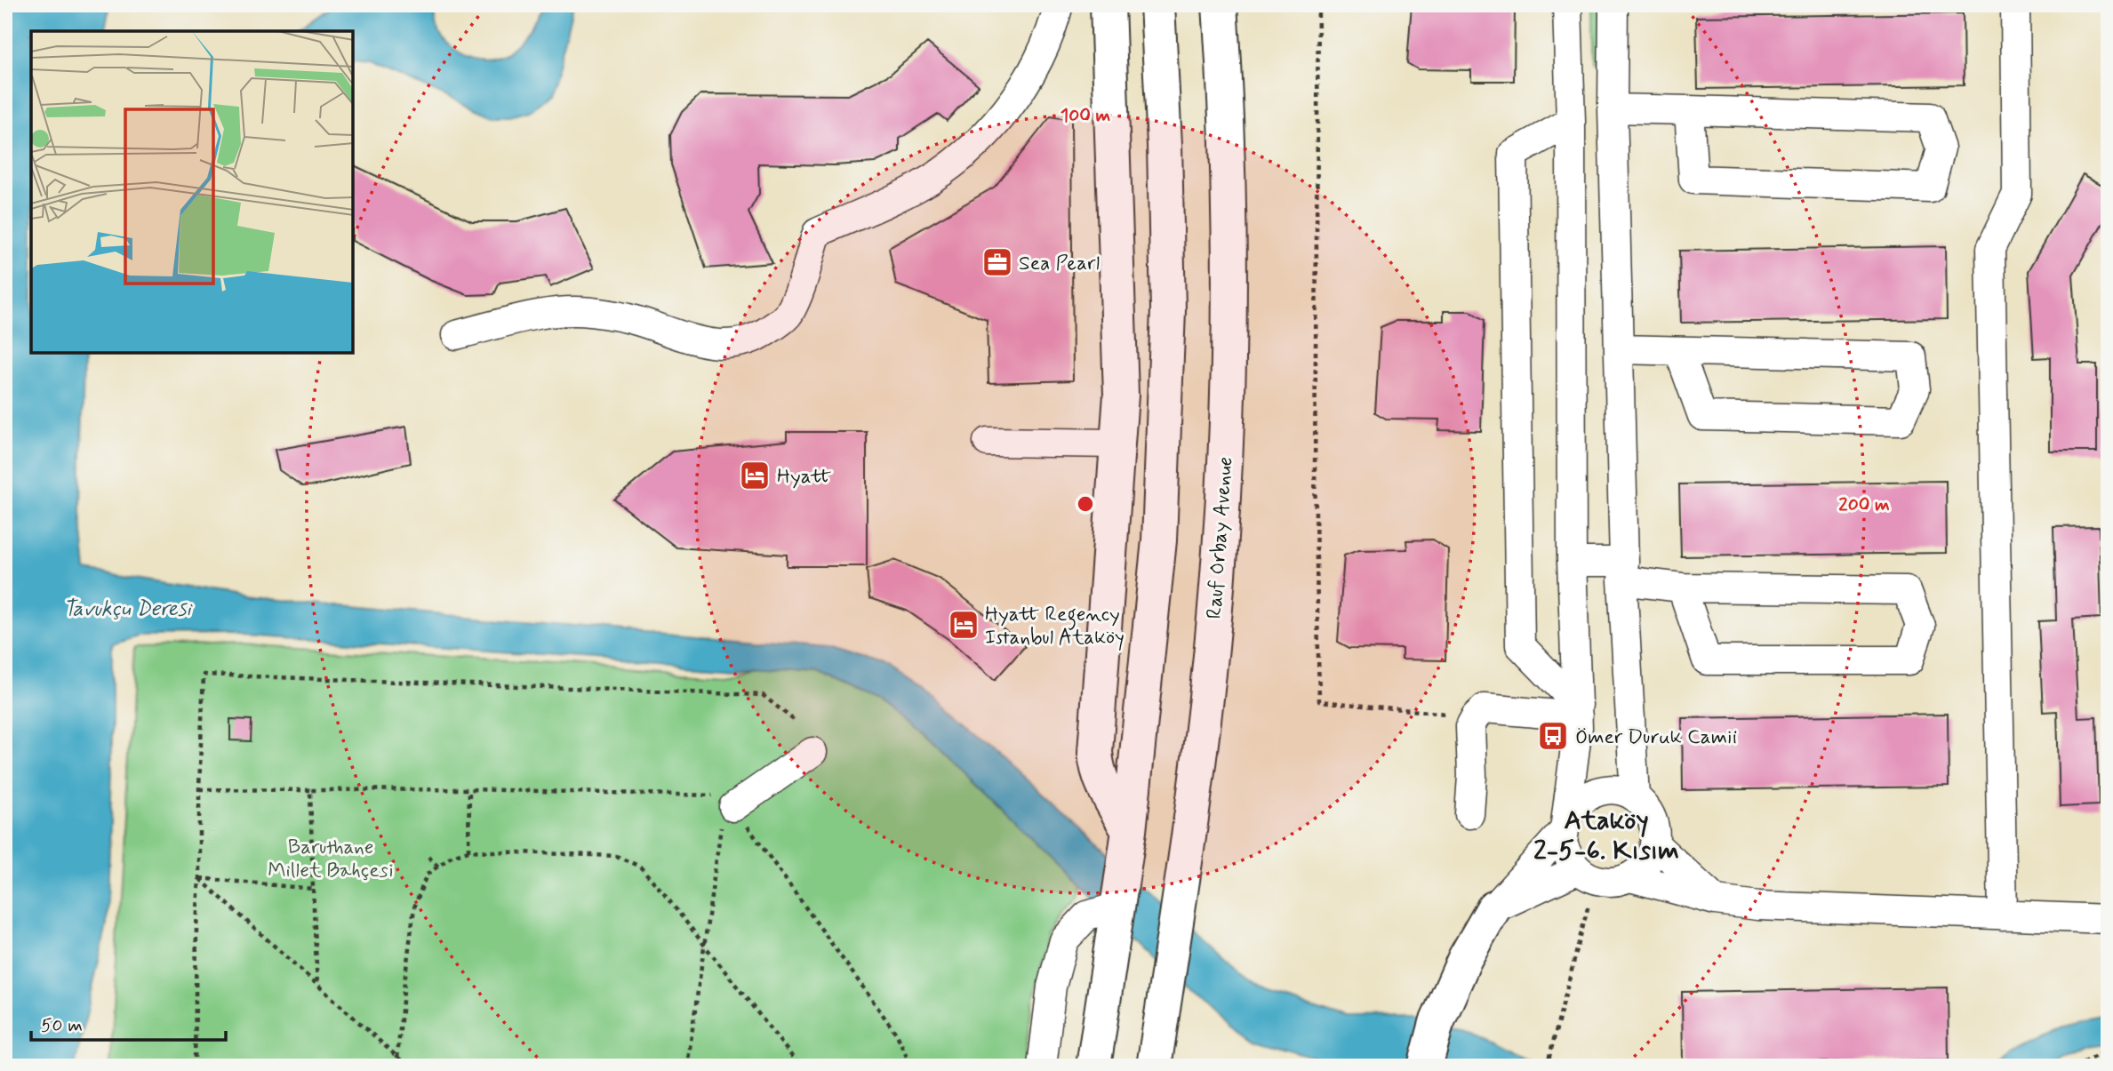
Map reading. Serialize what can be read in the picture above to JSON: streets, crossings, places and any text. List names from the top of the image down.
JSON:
{
  "streets": {
    "main road": ["Rauf Orbay Avenue"]
  },
  "districts": ["Ataköy 2-5-6. Kısım"],
  "water": ["Tavukçu Deresi"],
  "parks": ["Baruthane Millet Bahçesi"],
  "places": {
    "office": ["Sea Pearl"],
    "hotel": ["Hyatt", "Hyatt Regency Istanbul Ataköy"],
    "bus stop": ["Ömer Duruk Camii"]
  },
  "scale_bar": "50 m",
  "rings": ["100 m", "200 m"]
}
